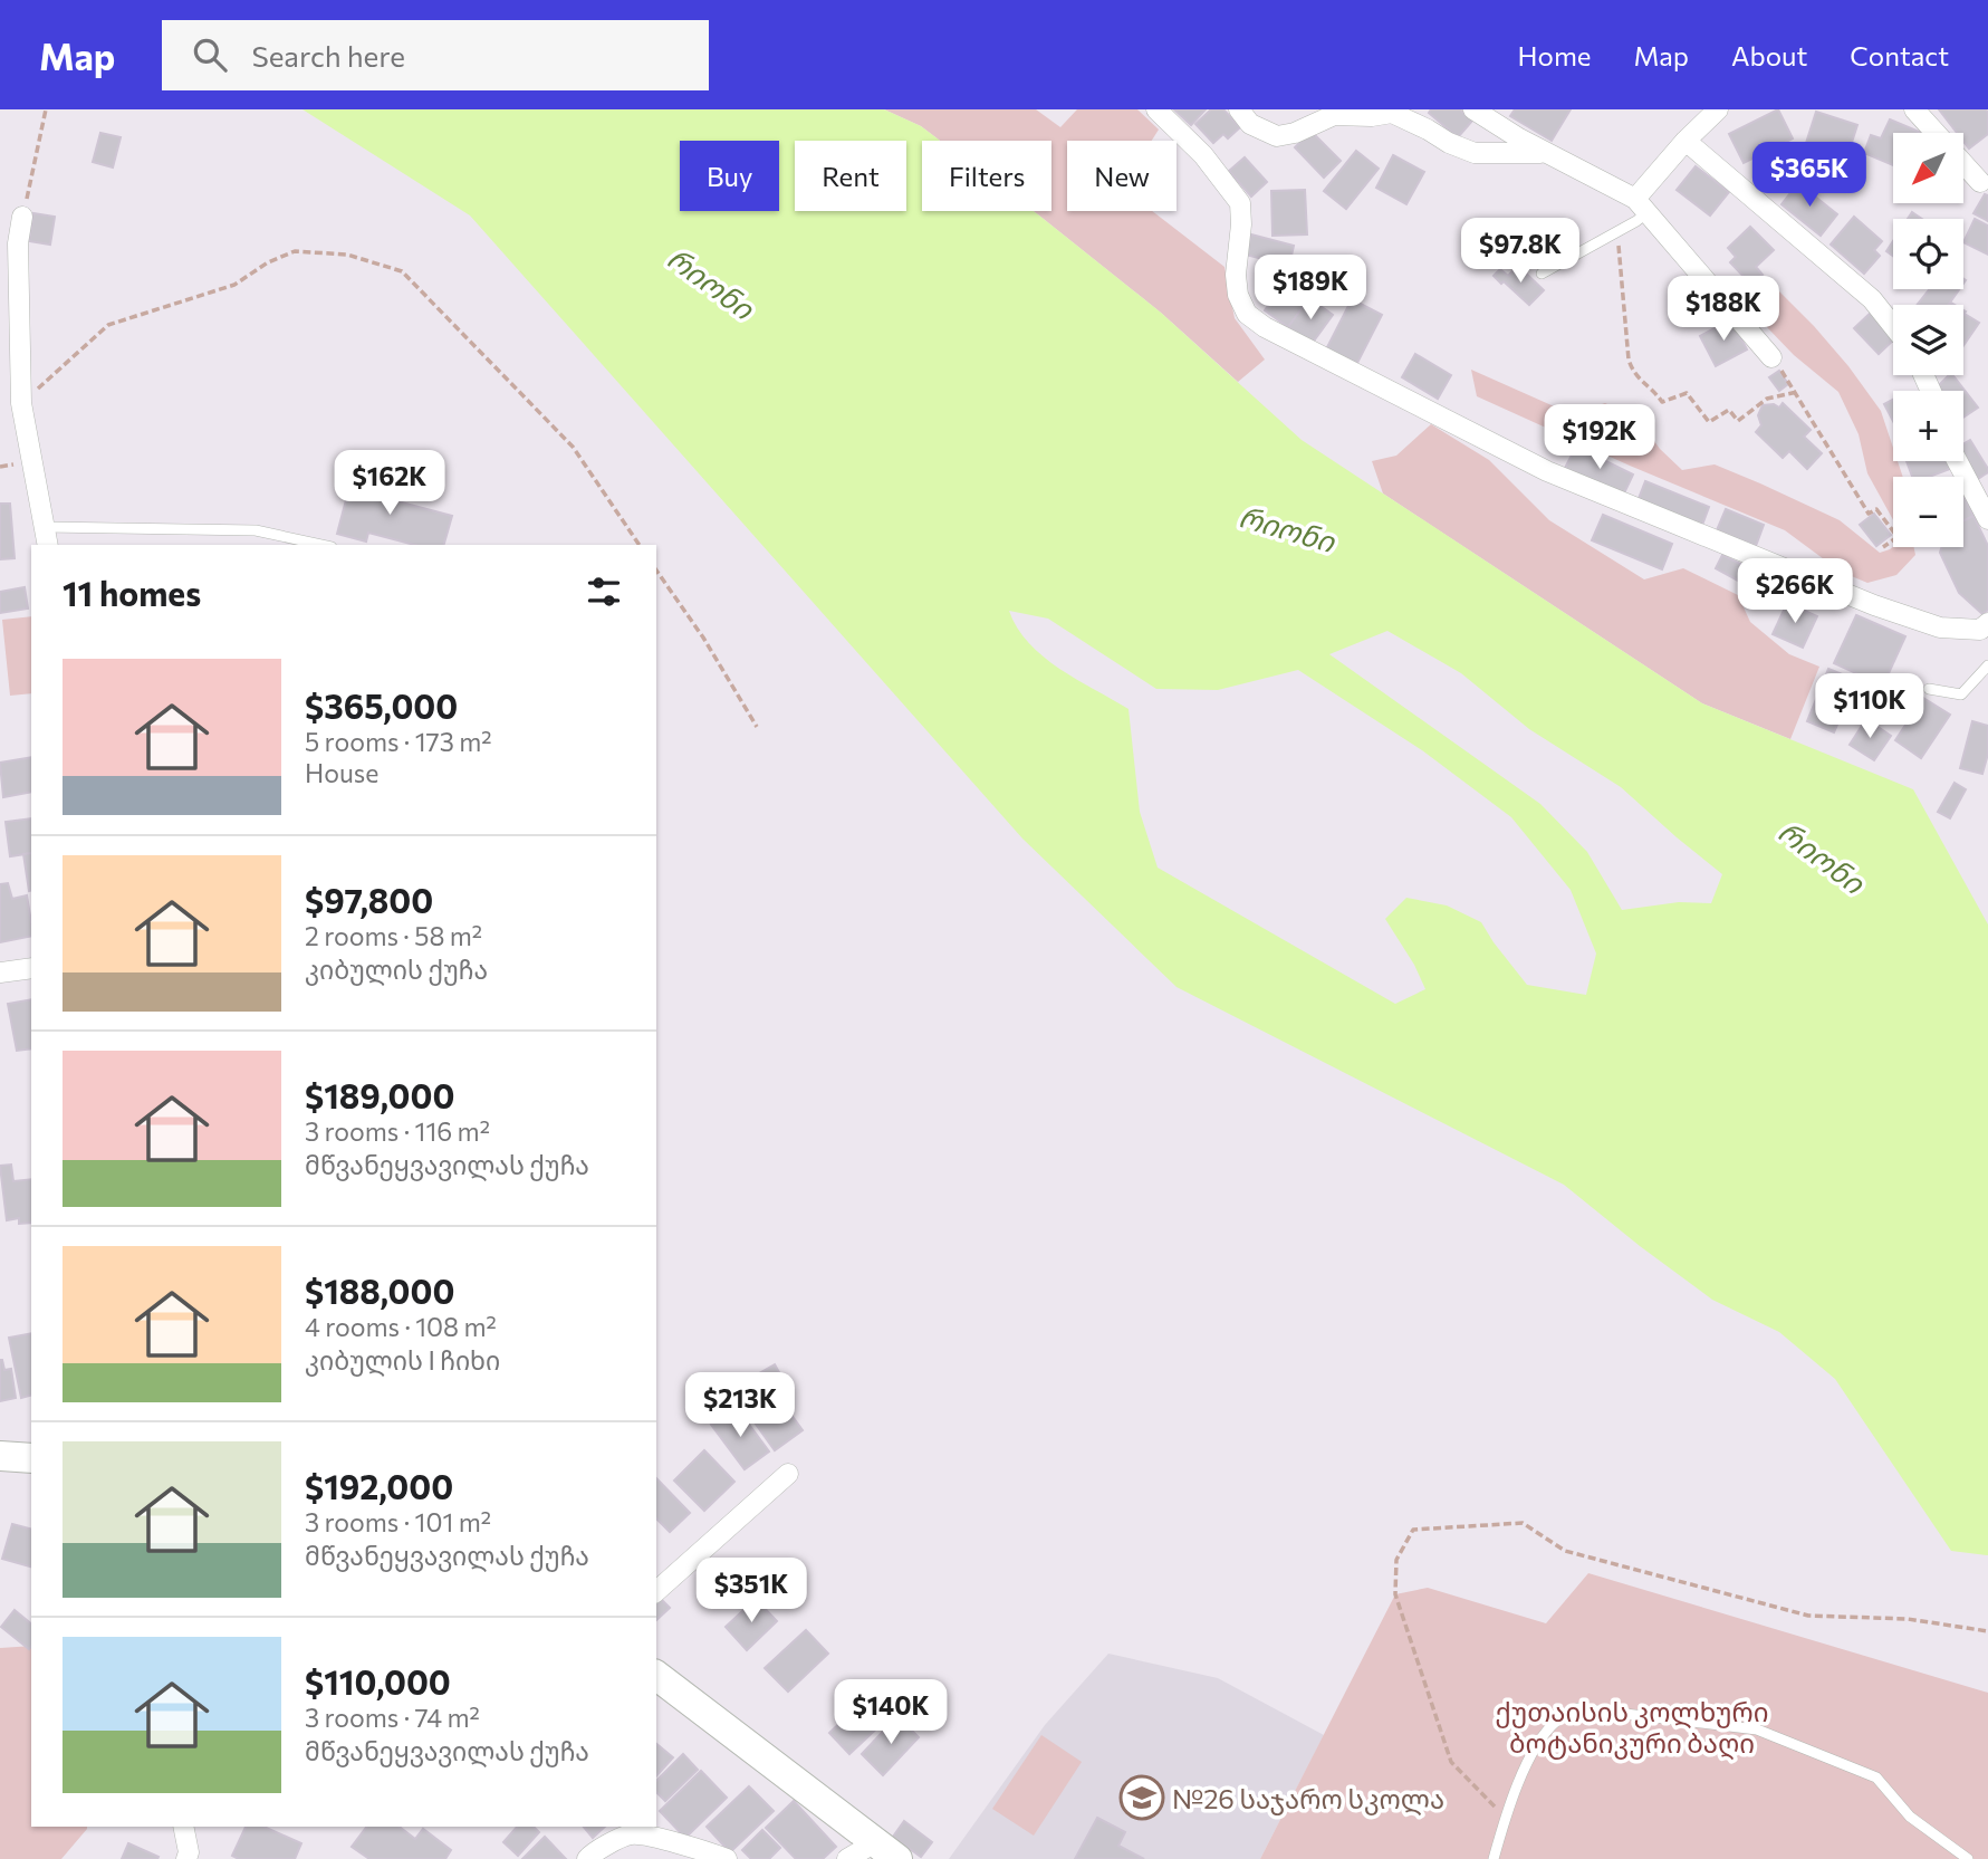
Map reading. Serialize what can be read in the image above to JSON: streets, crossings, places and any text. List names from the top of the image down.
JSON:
{
  "water": ["რიონი"],
  "parks": ["ქუთაისის კოლხური ბოტანიკური ბაღი"],
  "places": {
    "school or university": ["№26 საჯარო სკოლა"]
  },
  "north": "bottom left",
  "page": {
    "header": "Map",
    "search": "Search here",
    "nav": [
      "Home",
      "Map",
      "About",
      "Contact"
    ],
    "map_buttons": ["+", "−"],
    "chip": [
      "Buy",
      "Rent",
      "Filters",
      "New"
    ],
    "price": [
      "$365K",
      "$97.8K",
      "$189K",
      "$188K",
      "$192K",
      "$162K",
      "$266K",
      "$110K",
      "$213K",
      "$351K",
      "$140K"
    ],
    "heading": "11 homes",
    "list": [
      {
        "name": "$365,000",
        "note": "5 rooms · 173 m² · House"
      },
      {
        "name": "$97,800",
        "note": "2 rooms · 58 m² · კიბულის ქუჩა"
      },
      {
        "name": "$189,000",
        "note": "3 rooms · 116 m² · მწვანეყვავილას ქუჩა"
      },
      {
        "name": "$188,000",
        "note": "4 rooms · 108 m² · კიბულის I ჩიხი"
      },
      {
        "name": "$192,000",
        "note": "3 rooms · 101 m² · მწვანეყვავილას ქუჩა"
      },
      {
        "name": "$110,000",
        "note": "3 rooms · 74 m² · მწვანეყვავილას ქუჩა"
      }
    ]
  }
}
